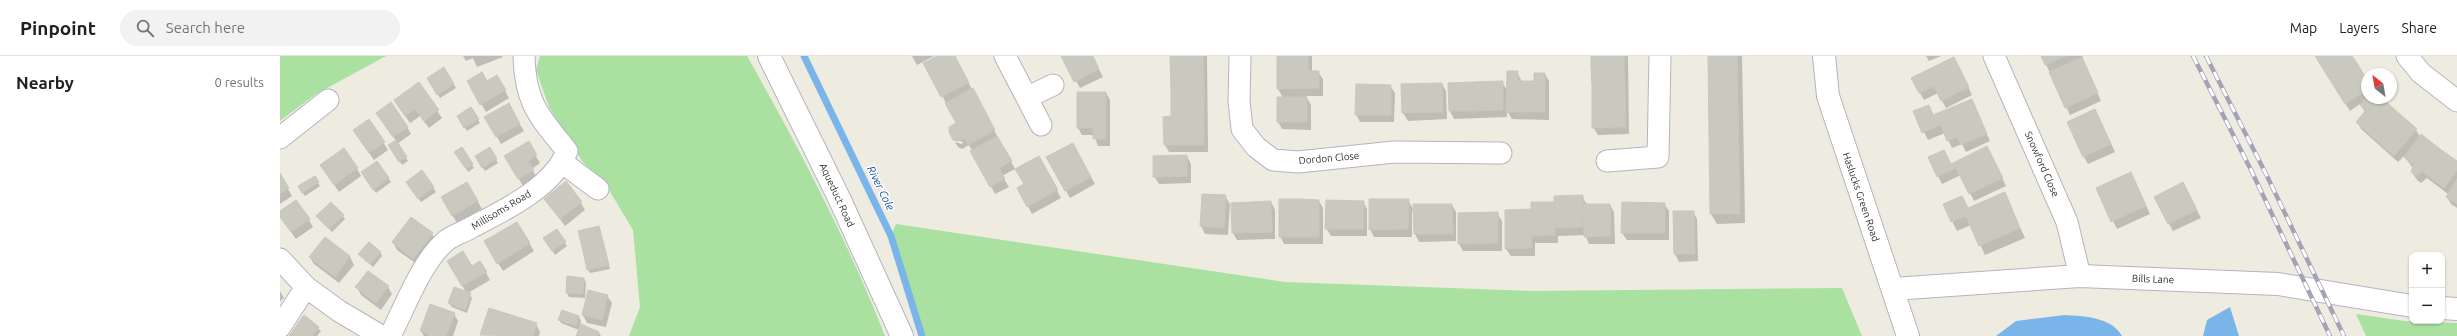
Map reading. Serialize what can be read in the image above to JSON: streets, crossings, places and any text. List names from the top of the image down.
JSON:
{
  "streets": {
    "street": [
      "Dordon Close",
      "Snowford Close",
      "Aqueduct Road",
      "Haslucks Green Road",
      "Millisoms Road",
      "Bills Lane"
    ]
  },
  "crossings": [
    ["Snowford Close", "Bills Lane"],
    ["Haslucks Green Road", "Bills Lane"]
  ],
  "water": ["River Cole"],
  "north": "top left",
  "page": {
    "header": "Pinpoint",
    "search": "Search here",
    "nav": ["Map", "Layers", "Share"],
    "heading": ["Nearby", "0 results"],
    "map_buttons": ["+", "−"]
  }
}
